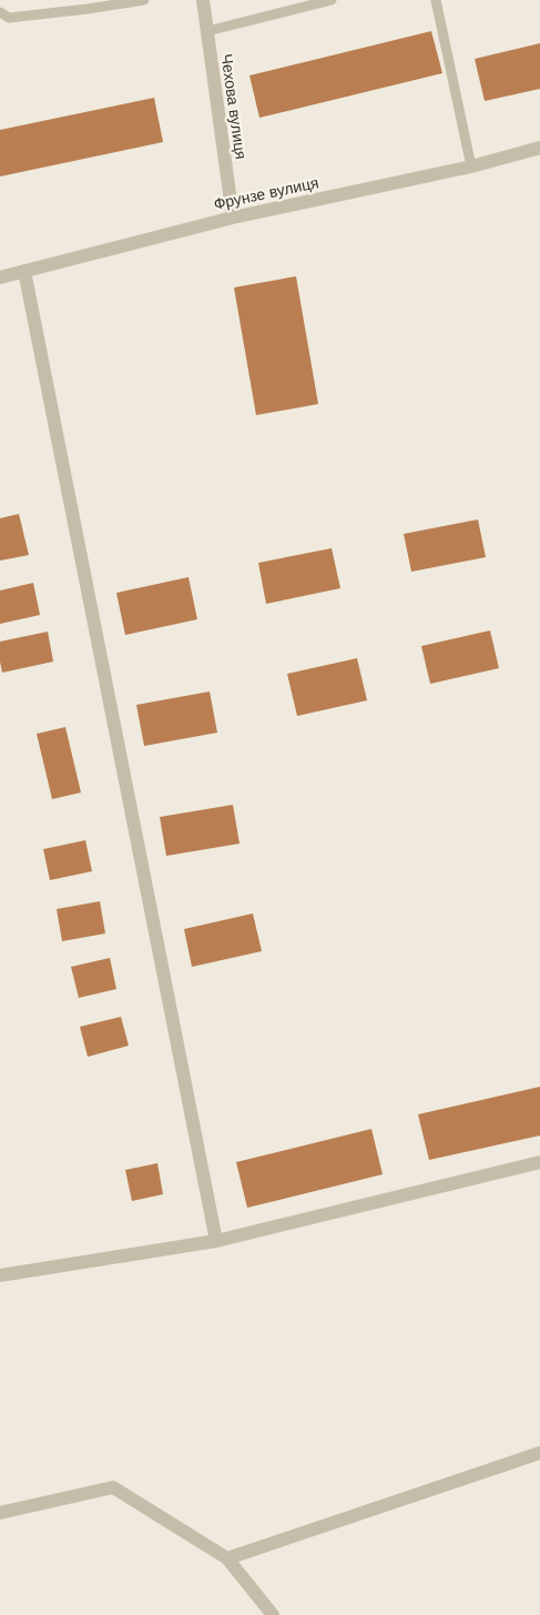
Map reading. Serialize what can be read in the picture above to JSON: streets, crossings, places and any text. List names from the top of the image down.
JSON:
{
  "streets": {
    "street": ["Чехова вулиця", "Фрунзе вулиця"]
  },
  "crossings": [
    ["Чехова вулиця", "Фрунзе вулиця"]
  ]
}
